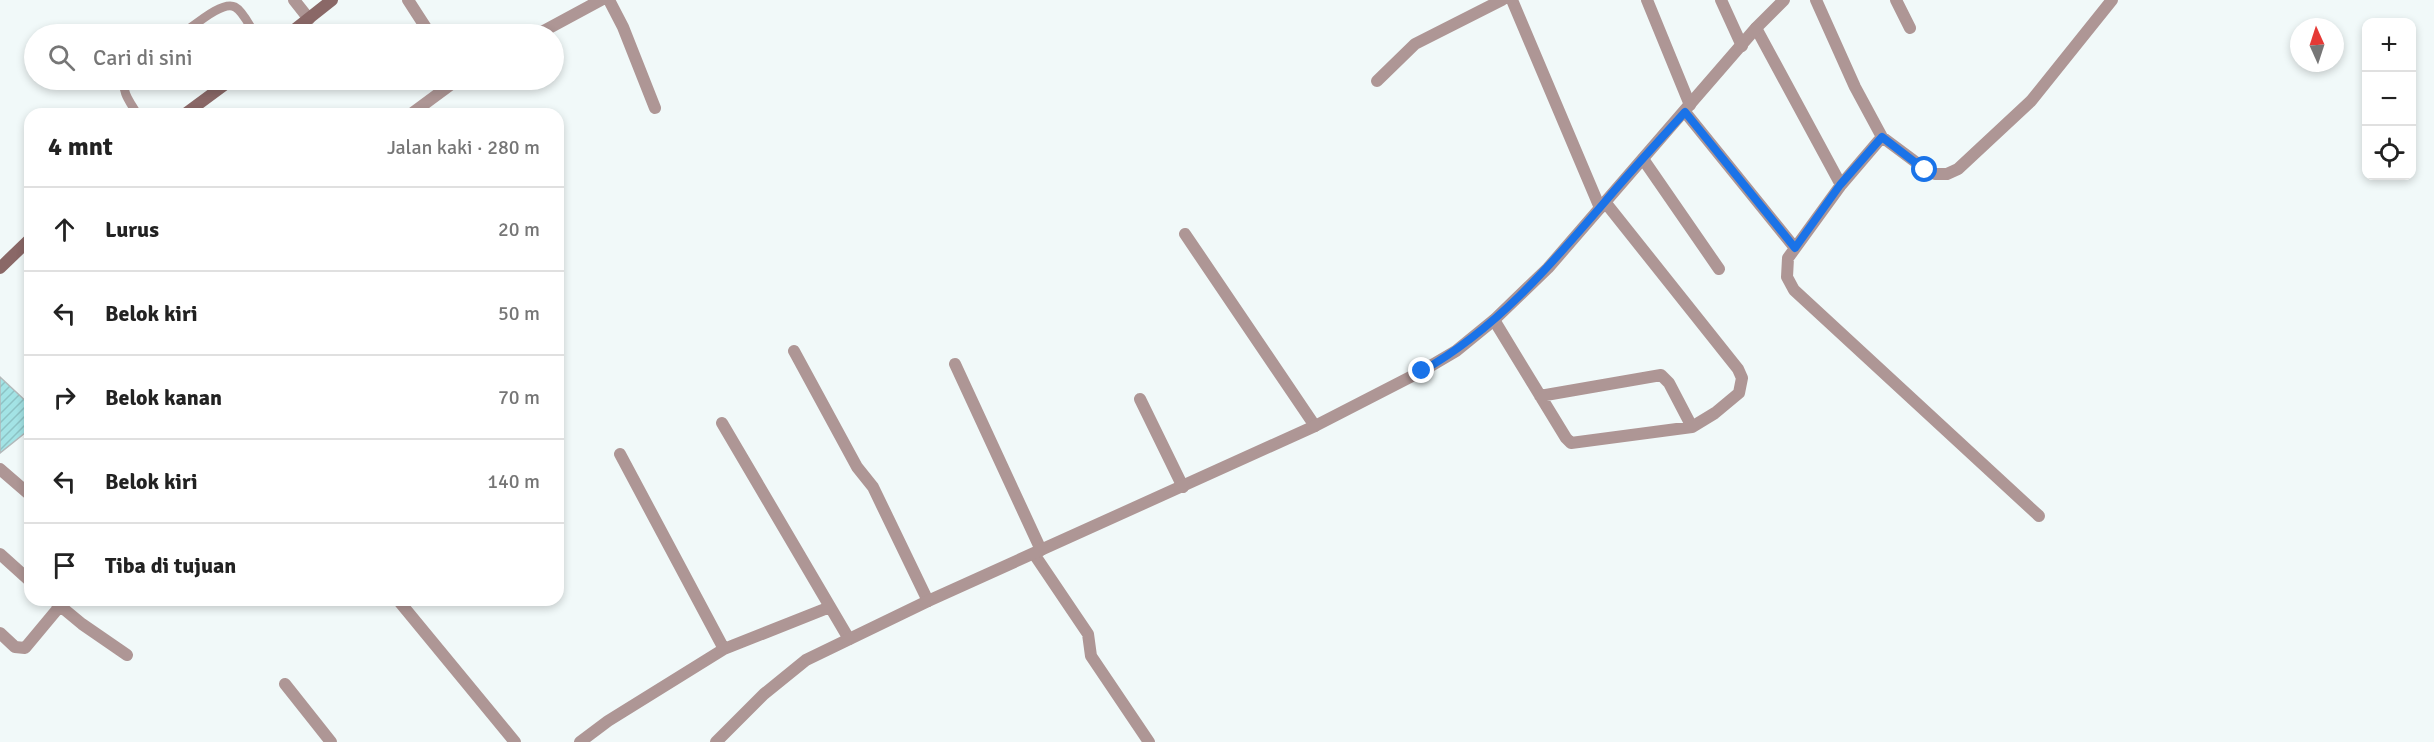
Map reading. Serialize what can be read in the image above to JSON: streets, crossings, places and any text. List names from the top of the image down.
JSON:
{
  "north": "top",
  "page": {
    "map_buttons": ["+", "−"],
    "search": "Cari di sini",
    "heading": ["4 mnt", "Jalan kaki · 280 m"],
    "list": [
      ["Lurus", "20 m"],
      ["Belok kiri", "50 m"],
      ["Belok kanan", "70 m"],
      ["Belok kiri", "140 m"],
      "Tiba di tujuan"
    ]
  }
}
